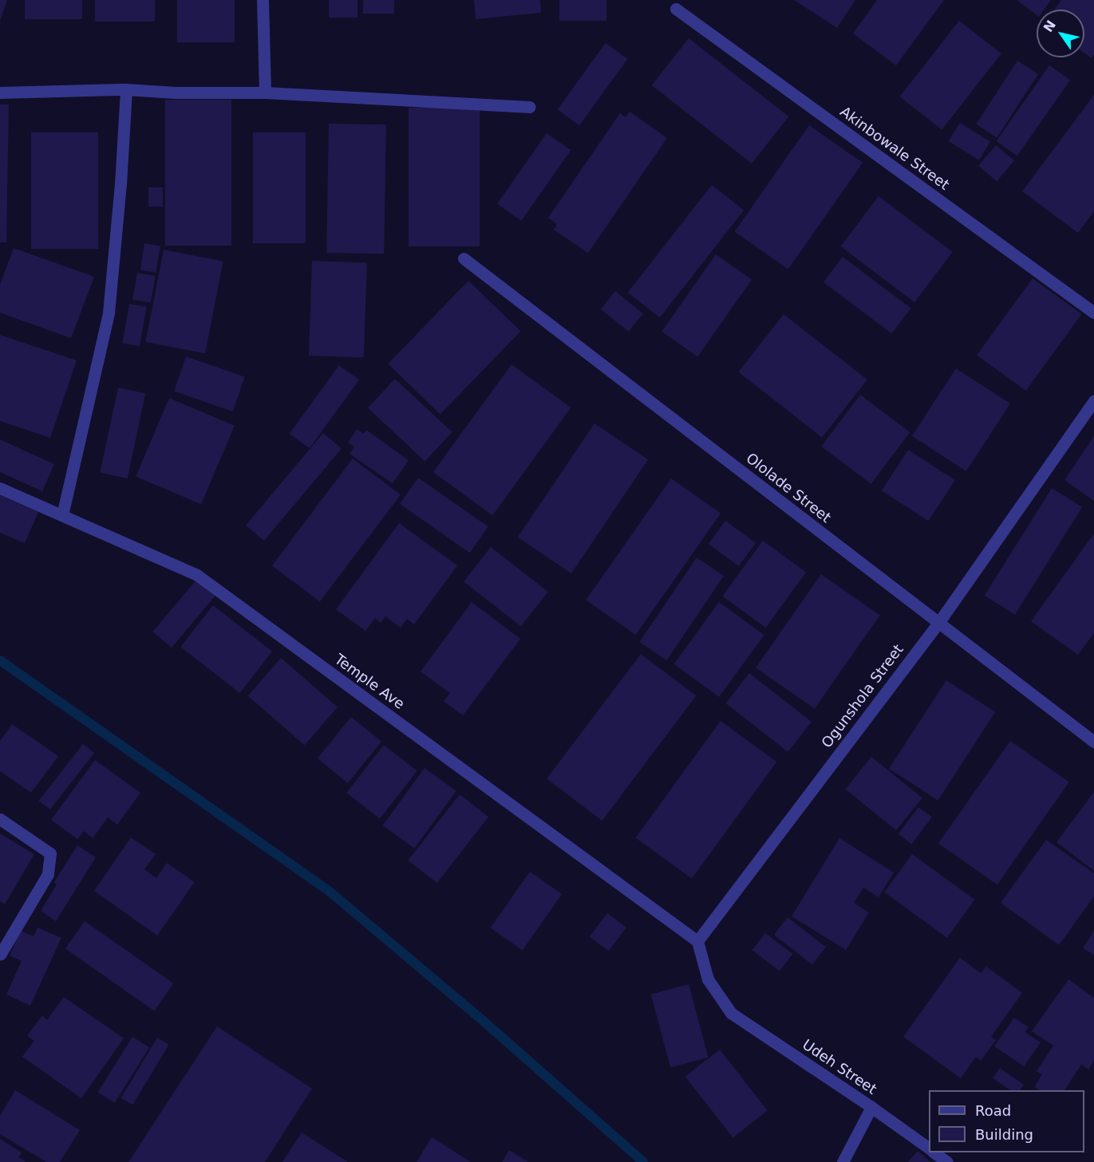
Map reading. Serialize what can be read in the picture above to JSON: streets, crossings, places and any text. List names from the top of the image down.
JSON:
{
  "streets": {
    "street": [
      "Akinbowale Street",
      "Ololade Street",
      "Temple Ave",
      "Ogunshola Street",
      "Udeh Street"
    ]
  },
  "crossings": [
    ["Ololade Street", "Ogunshola Street"],
    ["Temple Ave", "Ogunshola Street"],
    ["Temple Ave", "Udeh Street"],
    ["Ogunshola Street", "Udeh Street"]
  ],
  "legend": ["Road", "Building"],
  "north": "top left"
}
